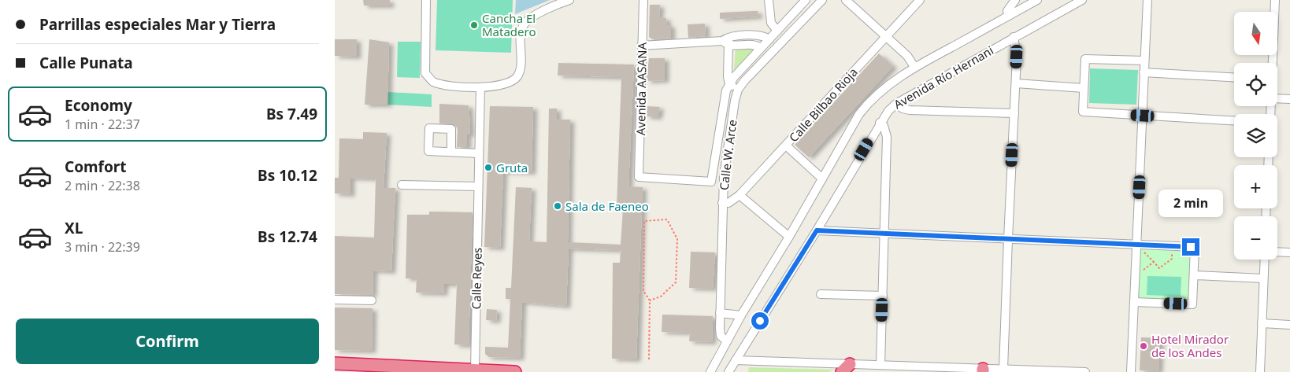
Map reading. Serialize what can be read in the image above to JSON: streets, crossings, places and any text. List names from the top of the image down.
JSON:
{
  "streets": {
    "street": [
      "Avenida Río Hernani",
      "Avenida AASANA",
      "Calle Bilbao Rioja",
      "Calle W. Arce",
      "Calle Reyes"
    ]
  },
  "crossings": [
    ["Avenida Río Hernani", "Calle W. Arce"],
    ["Avenida AASANA", "Calle W. Arce"],
    ["Calle Bilbao Rioja", "Calle W. Arce"]
  ],
  "places": [
    "Cancha El Matadero",
    "Gruta",
    "Sala de Faeneo",
    "Hotel Mirador de los Andes"
  ],
  "north": "bottom",
  "page": {
    "banner": ["Parrillas especiales Mar y Tierra", "Calle Punata"],
    "map_buttons": ["+", "−"],
    "list": [
      {
        "name": "Economy",
        "note": "1 min · 22:37",
        "value": "Bs 7.49"
      },
      {
        "name": "Comfort",
        "note": "2 min · 22:38",
        "value": "Bs 10.12"
      },
      {
        "name": "XL",
        "note": "3 min · 22:39",
        "value": "Bs 12.74"
      }
    ],
    "bubble": "2 min",
    "buttons": "Confirm"
  }
}
